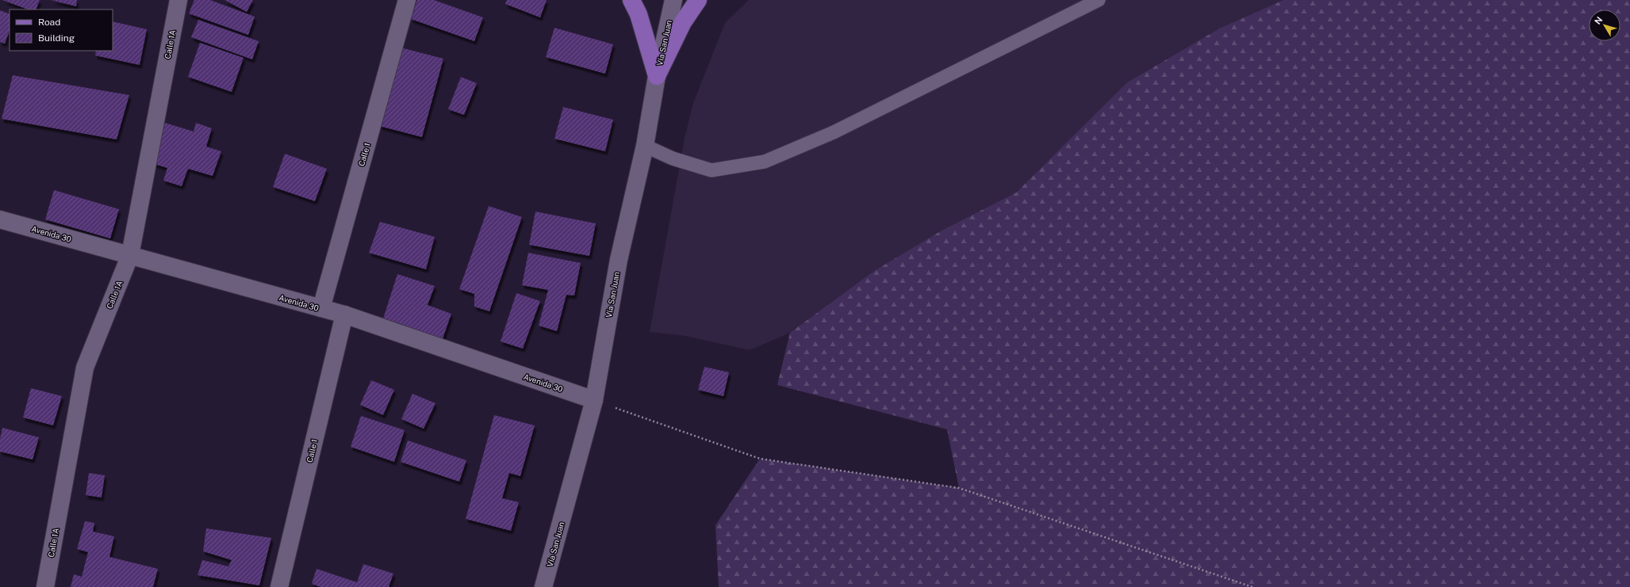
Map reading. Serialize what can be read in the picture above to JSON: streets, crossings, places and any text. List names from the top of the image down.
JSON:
{
  "streets": {
    "street": [
      "Vía San Juan",
      "Calle 1A",
      "Calle 1",
      "Avenida 30"
    ]
  },
  "crossings": [
    ["Vía San Juan", "Avenida 30"],
    ["Calle 1A", "Avenida 30"],
    ["Calle 1", "Avenida 30"]
  ],
  "legend": ["Road", "Building"],
  "north": "top left"
}
